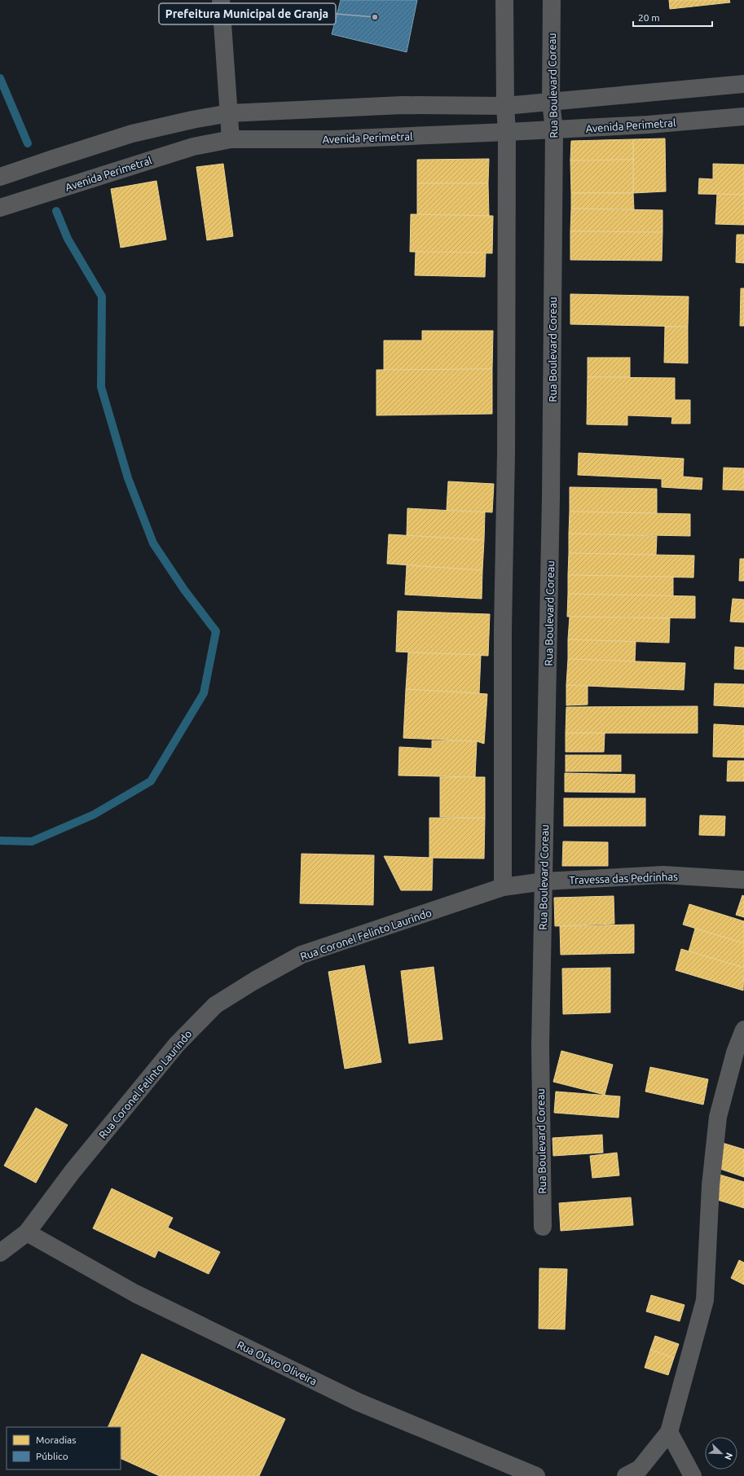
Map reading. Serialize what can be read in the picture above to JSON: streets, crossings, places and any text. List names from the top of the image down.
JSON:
{
  "streets": {
    "street": [
      "Rua Boulevard Coreau",
      "Avenida Perimetral",
      "Travessa das Pedrinhas",
      "Rua Coronel Felinto Laurindo",
      "Rua Olavo Oliveira"
    ]
  },
  "crossings": [
    ["Rua Boulevard Coreau", "Avenida Perimetral"],
    ["Rua Boulevard Coreau", "Travessa das Pedrinhas"],
    ["Travessa das Pedrinhas", "Rua Coronel Felinto Laurindo"],
    ["Rua Coronel Felinto Laurindo", "Rua Olavo Oliveira"]
  ],
  "places": ["Prefeitura Municipal de Granja"],
  "legend": ["Moradias", "Público"],
  "scale_bar": "20 m",
  "north": "bottom right"
}
